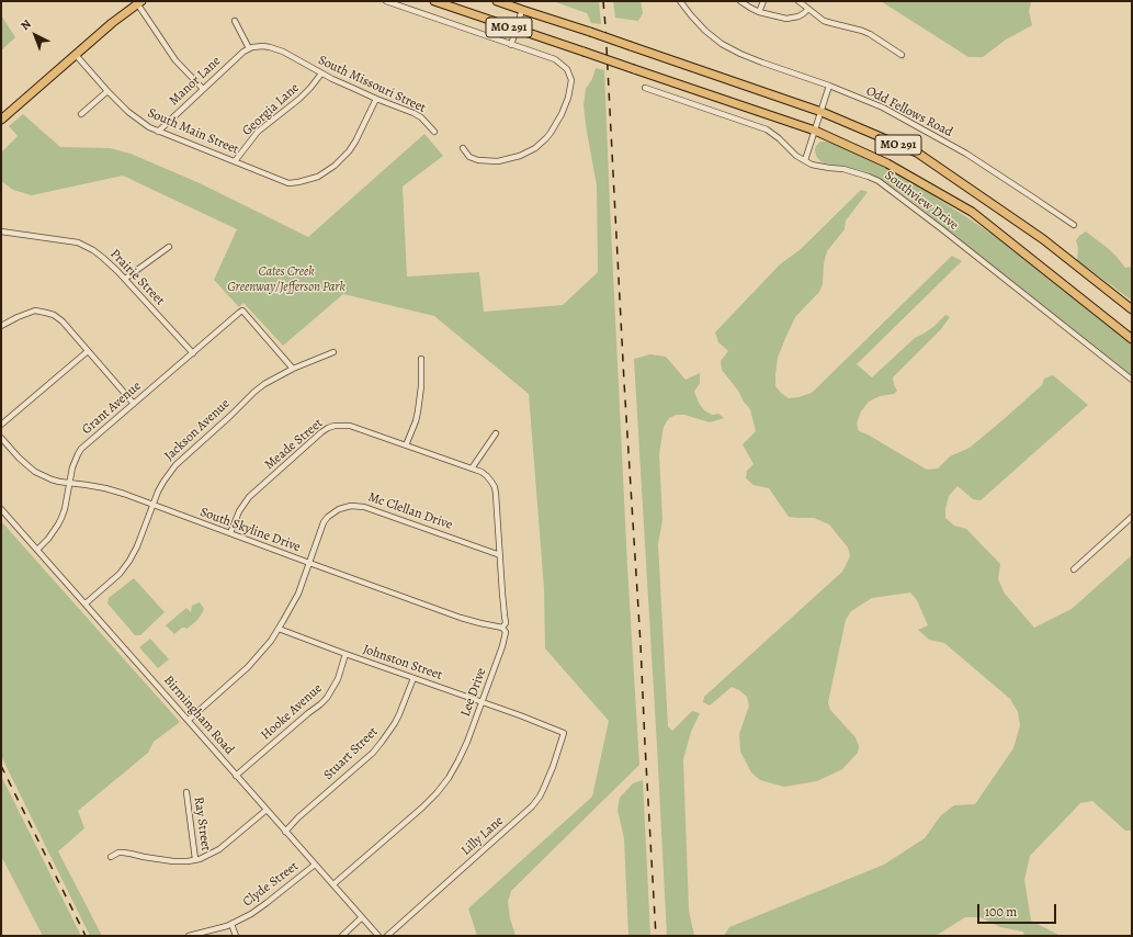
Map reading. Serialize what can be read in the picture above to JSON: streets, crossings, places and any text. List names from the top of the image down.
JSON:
{
  "streets": {
    "highway": ["MO 291"],
    "street": [
      "Manor Lane",
      "South Missouri Street",
      "Georgia Lane",
      "Odd Fellows Road",
      "South Main Street",
      "Southview Drive",
      "Prairie Street",
      "Grant Avenue",
      "Jackson Avenue",
      "Meade Street",
      "Mc Clellan Drive",
      "South Skyline Drive",
      "Johnston Street",
      "Lee Drive",
      "Hooke Avenue",
      "Birmingham Road",
      "Stuart Street",
      "Ray Street",
      "Lilly Lane",
      "Clyde Street"
    ]
  },
  "crossings": [
    ["Manor Lane", "South Missouri Street"],
    ["Manor Lane", "South Main Street"],
    ["South Missouri Street", "Georgia Lane"],
    ["South Missouri Street", "South Main Street"],
    ["Georgia Lane", "South Main Street"],
    ["Prairie Street", "Grant Avenue"],
    ["Grant Avenue", "Jackson Avenue"],
    ["Grant Avenue", "South Skyline Drive"],
    ["Grant Avenue", "Birmingham Road"],
    ["Jackson Avenue", "South Skyline Drive"],
    ["Jackson Avenue", "Birmingham Road"],
    ["Meade Street", "South Skyline Drive"],
    ["Meade Street", "Lee Drive"],
    ["Mc Clellan Drive", "South Skyline Drive"],
    ["Mc Clellan Drive", "Johnston Street"],
    ["Mc Clellan Drive", "Lee Drive"],
    ["Mc Clellan Drive", "Birmingham Road"],
    ["South Skyline Drive", "Lee Drive"],
    ["Johnston Street", "Lee Drive"],
    ["Johnston Street", "Hooke Avenue"],
    ["Johnston Street", "Stuart Street"],
    ["Johnston Street", "Lilly Lane"],
    ["Lee Drive", "Birmingham Road"],
    ["Hooke Avenue", "Birmingham Road"],
    ["Birmingham Road", "Stuart Street"],
    ["Birmingham Road", "Clyde Street"]
  ],
  "parks": ["Cates Creek Greenway/Jefferson Park"],
  "scale_bar": "100 m",
  "north": "top left"
}
